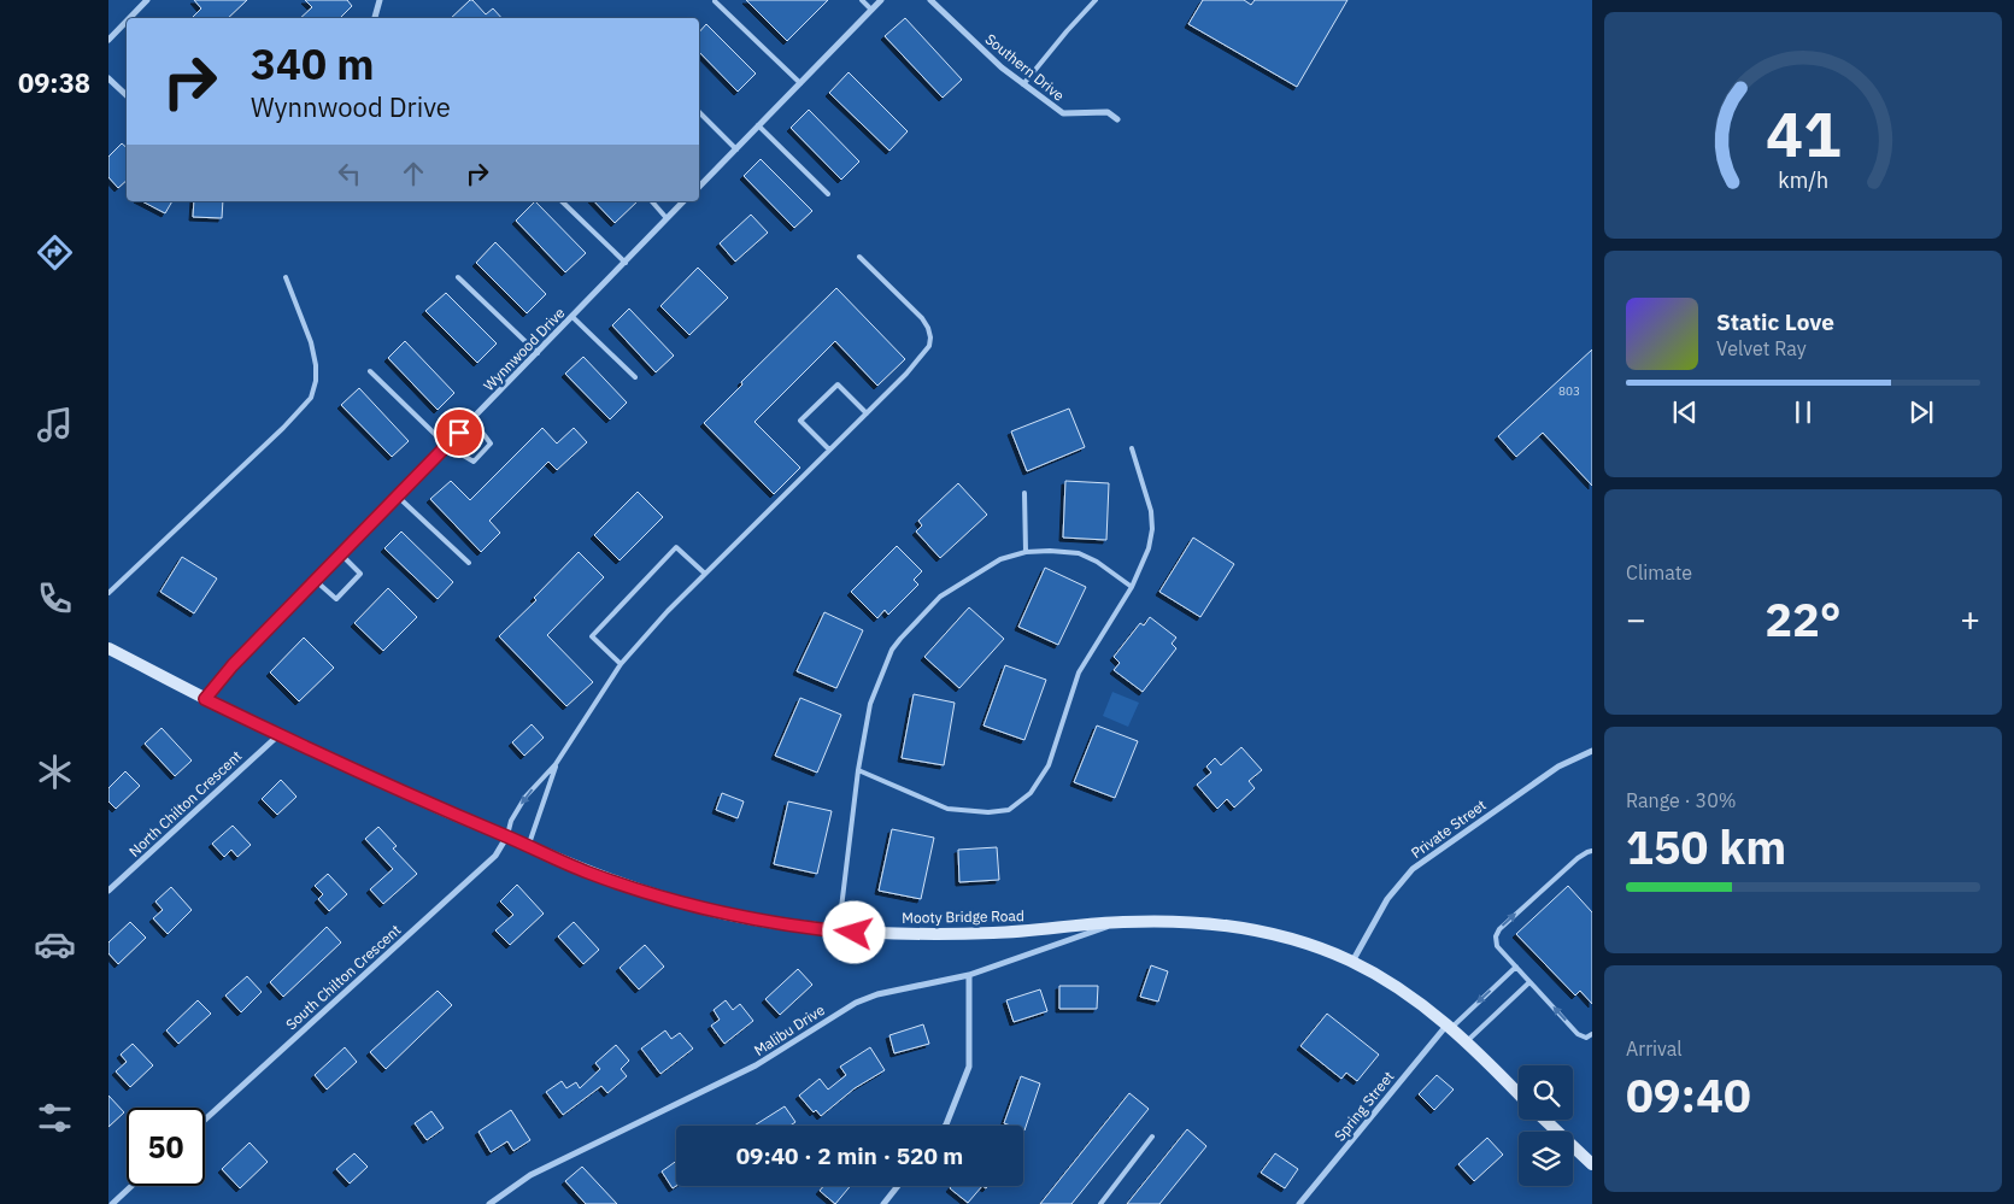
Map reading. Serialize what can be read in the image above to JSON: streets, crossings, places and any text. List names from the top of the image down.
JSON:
{
  "streets": {
    "main road": ["Mooty Bridge Road"],
    "street": [
      "Southern Drive",
      "Wynnwood Drive",
      "North Chilton Crescent",
      "Private Street",
      "South Chilton Crescent",
      "Malibu Drive",
      "Spring Street"
    ]
  },
  "crossings": [
    ["Wynnwood Drive", "Mooty Bridge Road"],
    ["North Chilton Crescent", "Mooty Bridge Road"],
    ["Private Street", "Mooty Bridge Road"],
    ["Mooty Bridge Road", "South Chilton Crescent"],
    ["Mooty Bridge Road", "Malibu Drive"],
    ["Mooty Bridge Road", "Spring Street"]
  ],
  "house_numbers": ["803"],
  "page": {
    "tabs": "09:38",
    "turn": ["340 m", "Wynnwood Drive"],
    "song": ["Static Love", "Velvet Ray"],
    "tile": [
      "Climate",
      ["Range · 30%", "150 km"],
      ["Arrival", "09:40"]
    ],
    "heat": ["−", "22°", "+"],
    "limit": "50",
    "trip": "09:40 · 2 min · 520 m",
    "gauge": ["41", "km/h"]
  }
}
